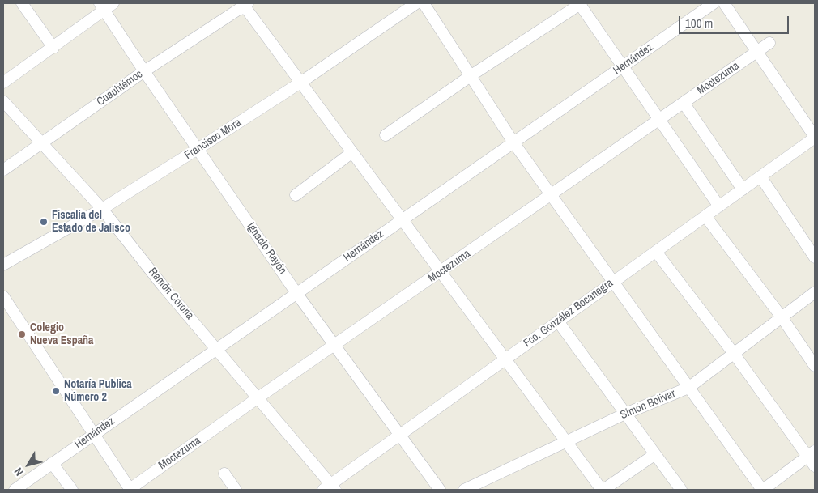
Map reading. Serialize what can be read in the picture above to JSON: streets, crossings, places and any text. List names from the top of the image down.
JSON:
{
  "streets": {
    "street": [
      "Hernández",
      "Moctezuma",
      "Cuauhtémoc",
      "Francisco Mora",
      "Ignacio Rayón",
      "Ramón Corona",
      "Fco. González Bocanegra",
      "Simón Bolivar"
    ]
  },
  "crossings": [
    ["Hernández", "Ignacio Rayón"],
    ["Hernández", "Ramón Corona"],
    ["Moctezuma", "Ignacio Rayón"],
    ["Moctezuma", "Ramón Corona"],
    ["Cuauhtémoc", "Ignacio Rayón"],
    ["Cuauhtémoc", "Ramón Corona"],
    ["Francisco Mora", "Ignacio Rayón"],
    ["Francisco Mora", "Ramón Corona"],
    ["Ignacio Rayón", "Fco. González Bocanegra"],
    ["Ramón Corona", "Fco. González Bocanegra"]
  ],
  "places": ["Fiscalía del Estado de Jalisco", "Colegio Nueva España", "Notaría Publica Número 2"],
  "scale_bar": "100 m",
  "north": "bottom left"
}
